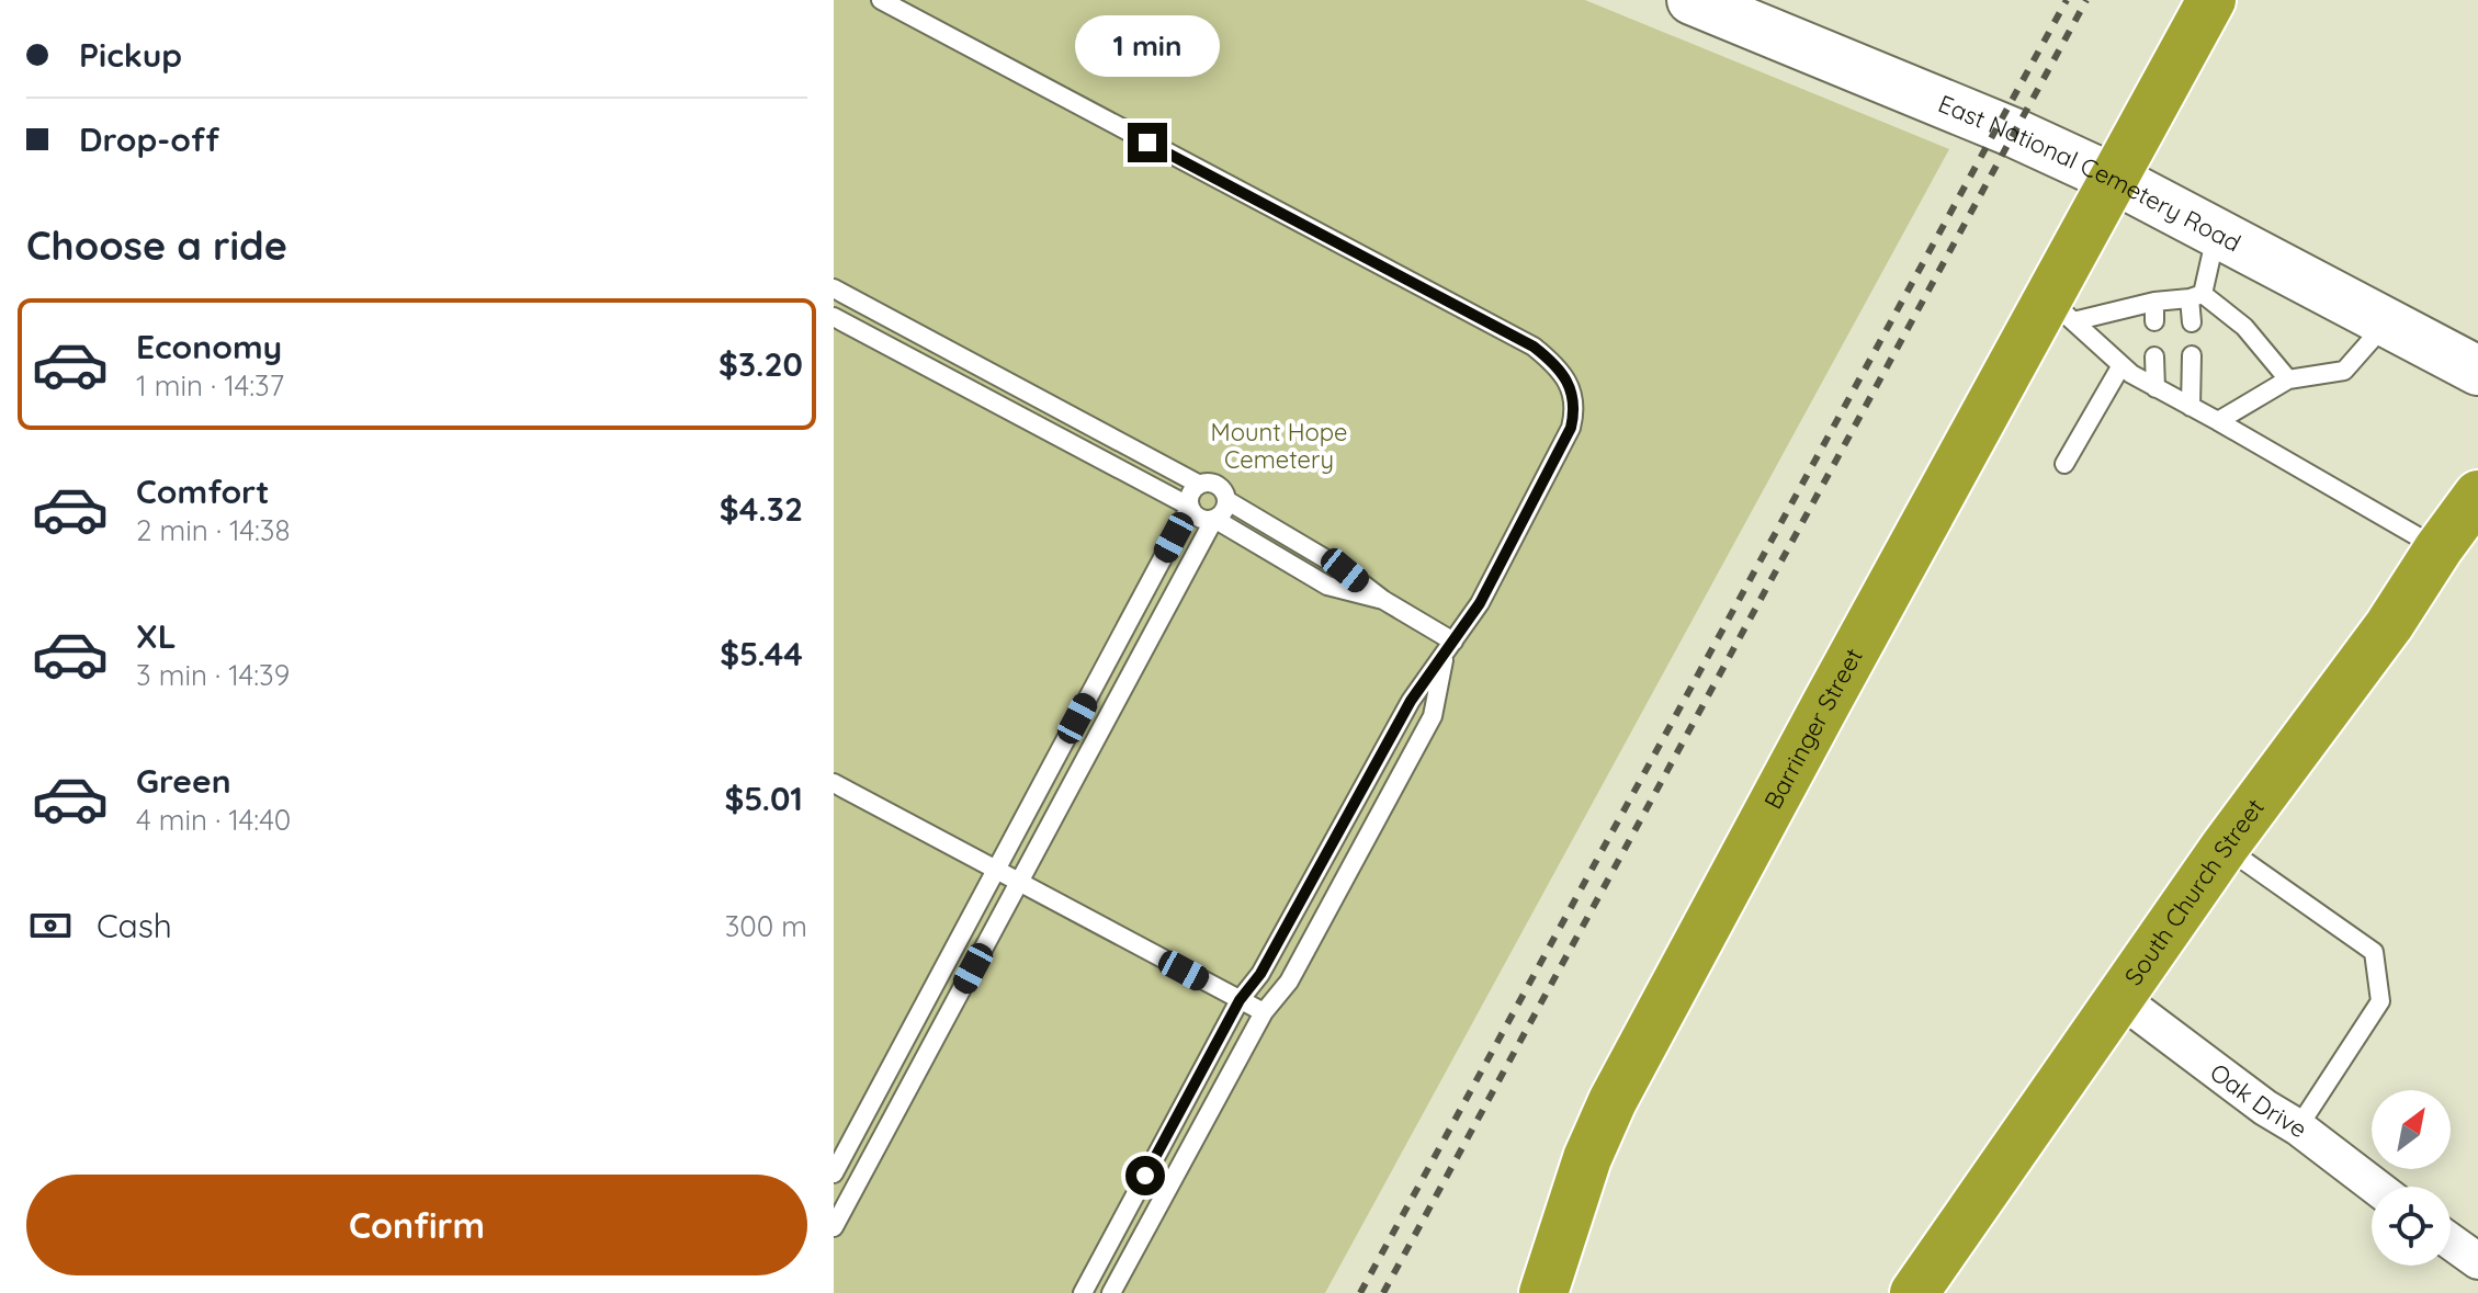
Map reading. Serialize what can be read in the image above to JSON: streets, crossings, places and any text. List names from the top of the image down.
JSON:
{
  "streets": {
    "highway": ["Barringer Street", "South Church Street"],
    "street": ["East National Cemetery Road", "Oak Drive"]
  },
  "crossings": [
    ["East National Cemetery Road", "Barringer Street"],
    ["South Church Street", "Oak Drive"]
  ],
  "parks": ["Mount Hope Cemetery"],
  "north": "top right",
  "page": {
    "banner": ["Pickup", "Drop-off"],
    "bubble": "1 min",
    "heading": "Choose a ride",
    "list": [
      {
        "name": "Economy",
        "note": "1 min · 14:37",
        "value": "$3.20"
      },
      {
        "name": "Comfort",
        "note": "2 min · 14:38",
        "value": "$4.32"
      },
      {
        "name": "XL",
        "note": "3 min · 14:39",
        "value": "$5.44"
      },
      {
        "name": "Green",
        "note": "4 min · 14:40",
        "value": "$5.01"
      }
    ],
    "pay": ["Cash", "300 m"],
    "buttons": "Confirm"
  }
}
